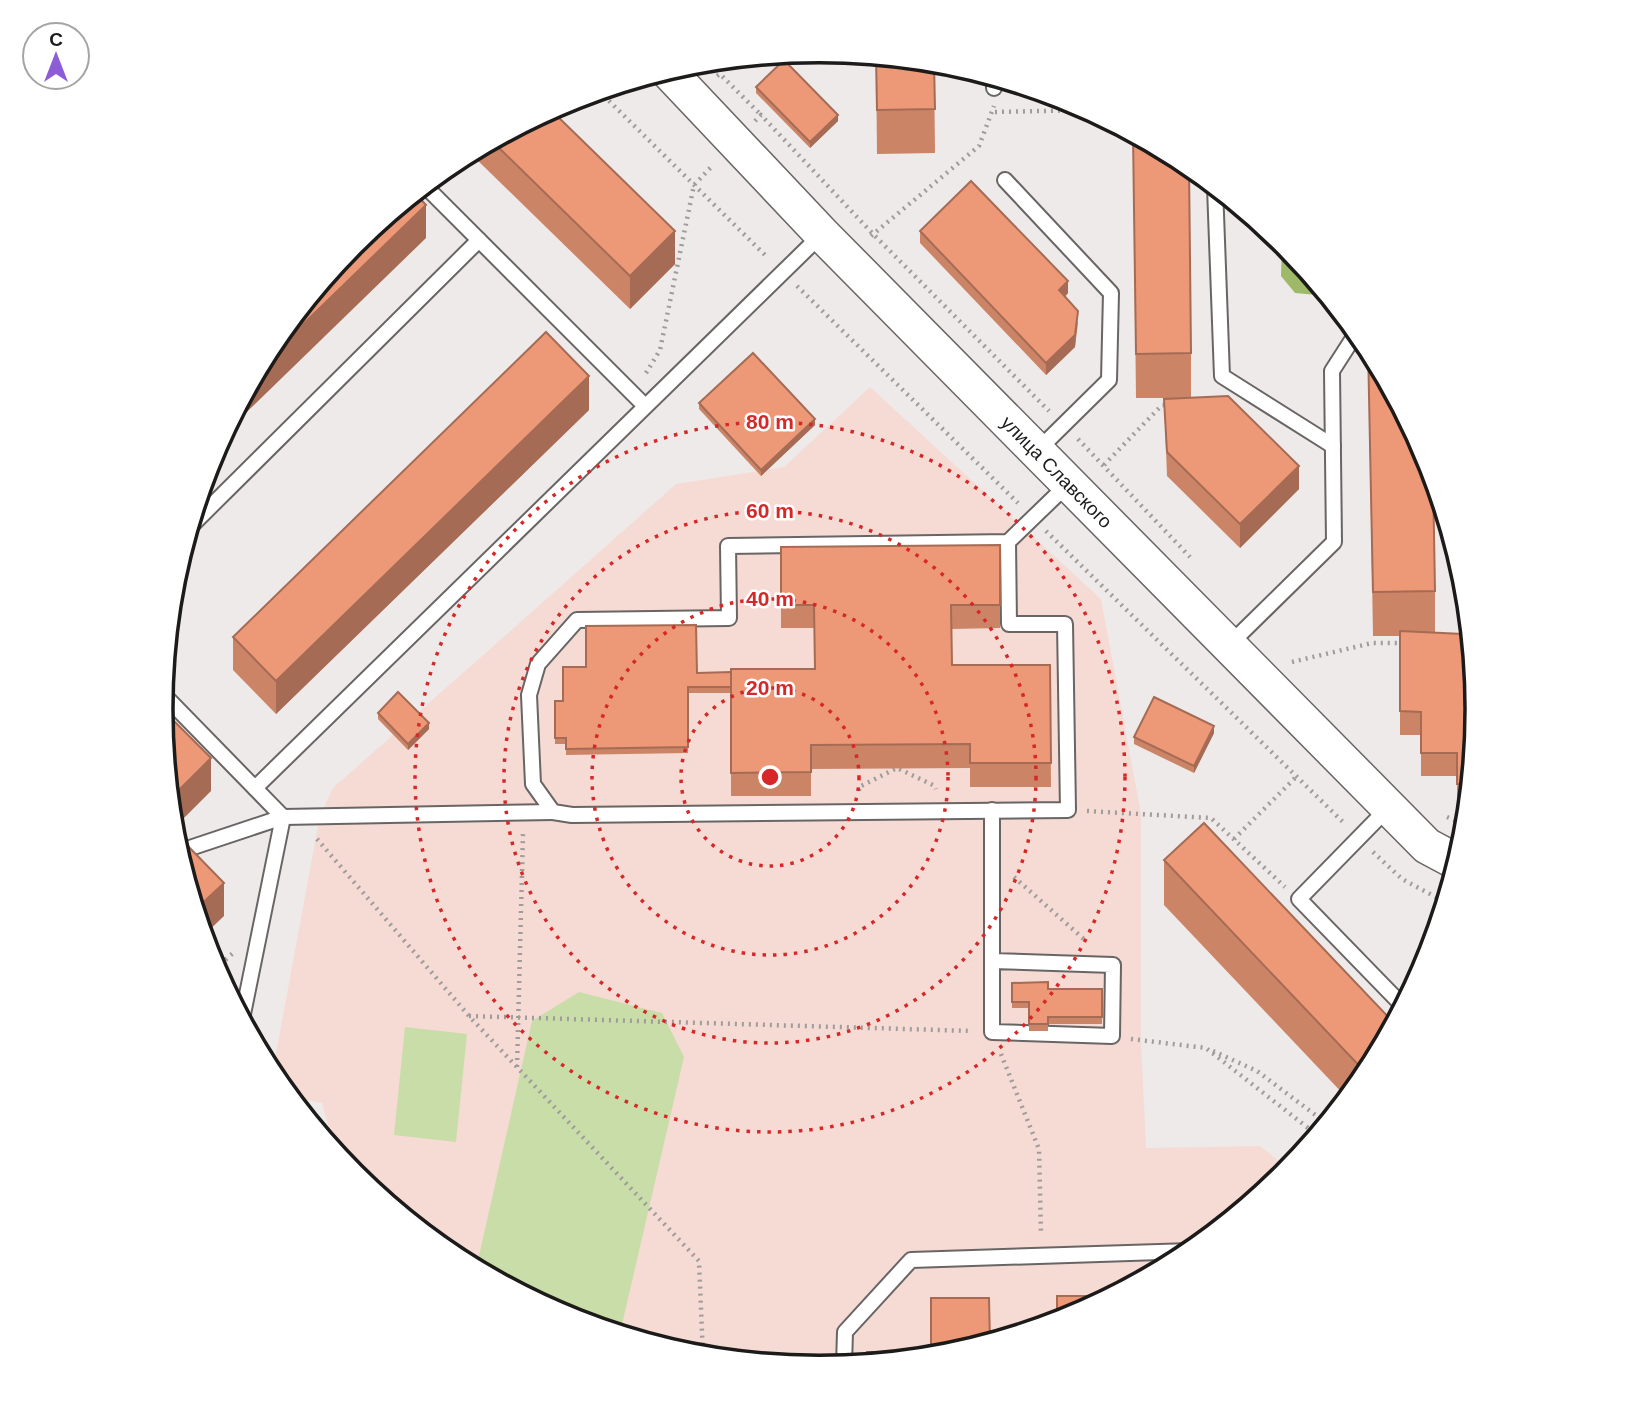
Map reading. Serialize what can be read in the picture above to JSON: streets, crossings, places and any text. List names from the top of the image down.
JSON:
{
  "streets": {
    "street": ["улица Славского"]
  },
  "north": "top",
  "rings": [
    "80 m",
    "60 m",
    "40 m",
    "20 m"
  ]
}
